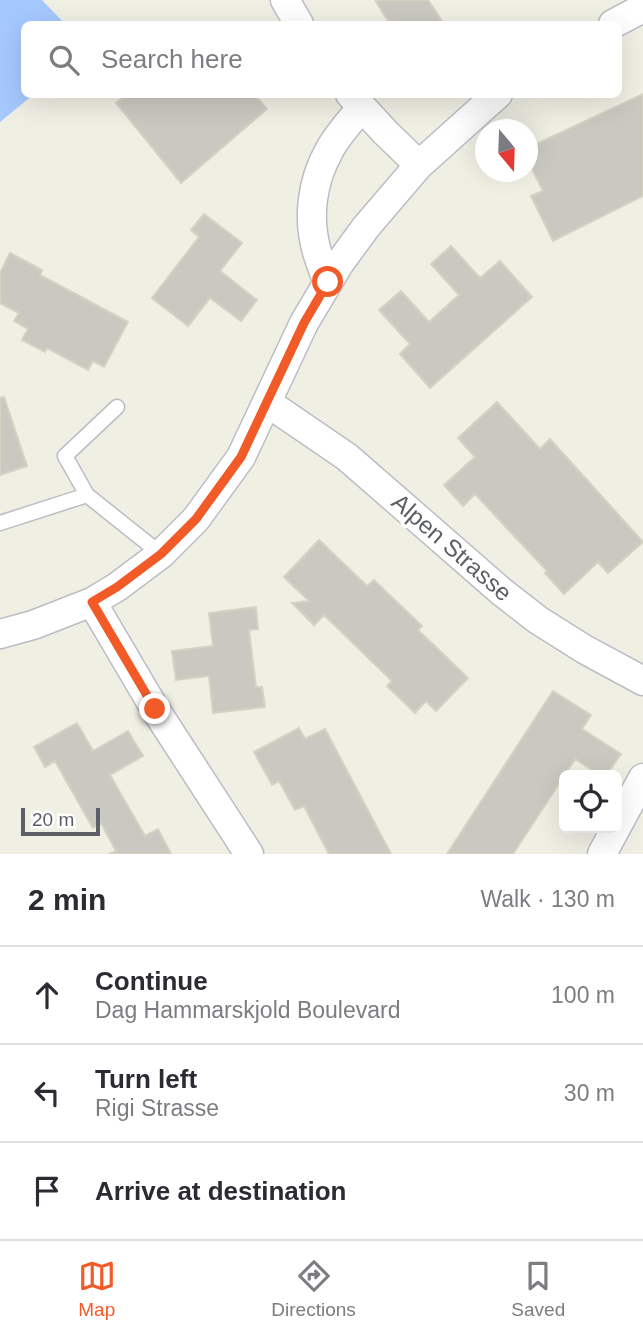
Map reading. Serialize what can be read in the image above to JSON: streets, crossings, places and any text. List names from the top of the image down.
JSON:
{
  "streets": {
    "street": ["Alpen Strasse"]
  },
  "scale_bar": "20 m",
  "north": "bottom",
  "page": {
    "search": "Search here",
    "scale": "20 m",
    "heading": ["2 min", "Walk · 130 m"],
    "list": [
      ["Continue", "Dag Hammarskjold Boulevard", "100 m"],
      ["Turn left", "Rigi Strasse", "30 m"],
      "Arrive at destination"
    ],
    "nav": ["Map", "Directions", "Saved"]
  }
}
